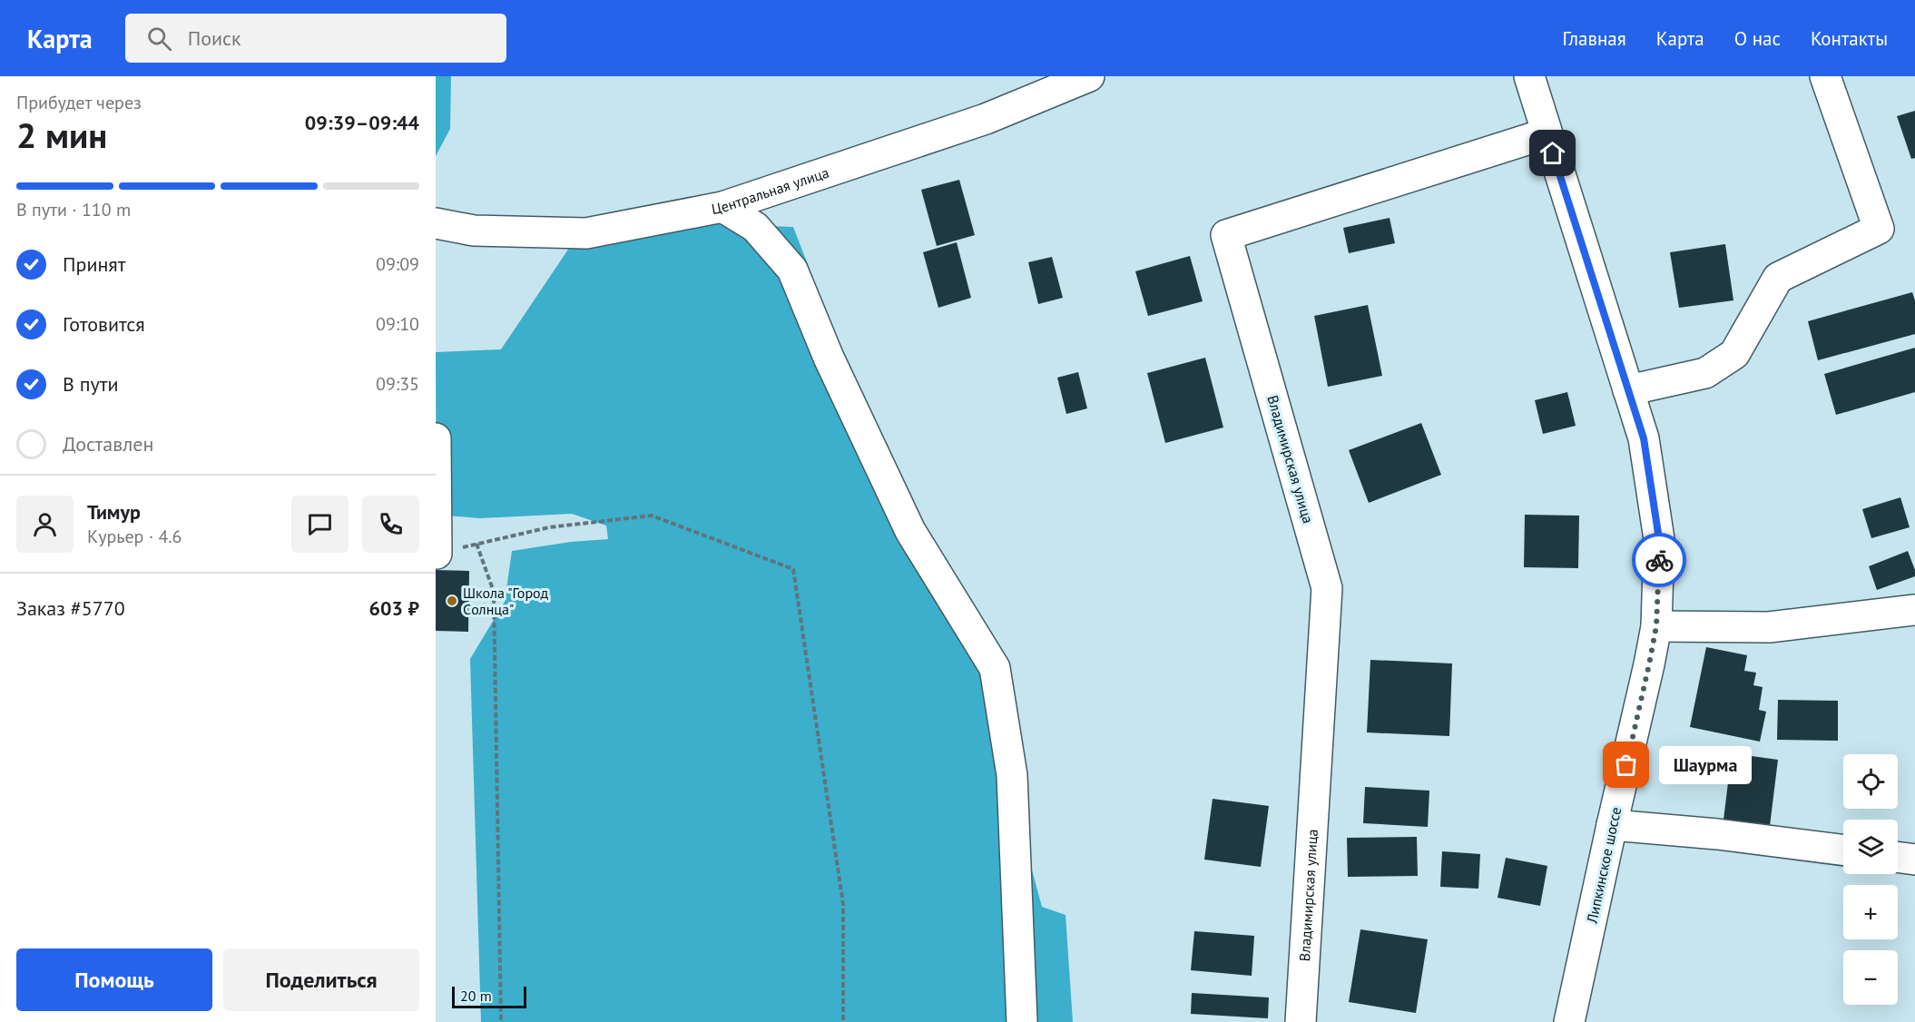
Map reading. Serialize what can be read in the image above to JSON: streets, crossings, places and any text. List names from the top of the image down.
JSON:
{
  "streets": {
    "street": ["Центральная улица", "Владимирская улица", "Липкинское шоссе"]
  },
  "crossings": [
    ["Владимирская улица", "Липкинское шоссе"]
  ],
  "places": ["Школа \"Город Cолнца\"", "Шаурма"],
  "scale_bar": "20 m",
  "page": {
    "header": "Карта",
    "search": "Поиск",
    "nav": [
      "Главная",
      "Карта",
      "О нас",
      "Контакты"
    ],
    "heading": ["2 мин", "Прибудет через", "09:39–09:44"],
    "panel": [
      "Тимур",
      "Курьер · 4.6",
      "Заказ #5770",
      "603 ₽"
    ],
    "bar": "В пути · 110 m",
    "list": [
      ["Принят", "09:09"],
      ["Готовится", "09:10"],
      ["В пути", "09:35"],
      "Доставлен"
    ],
    "bubble": "Шаурма",
    "map_buttons": ["+", "−"],
    "buttons": ["Помощь", "Поделиться"],
    "scale": "20 m"
  }
}
